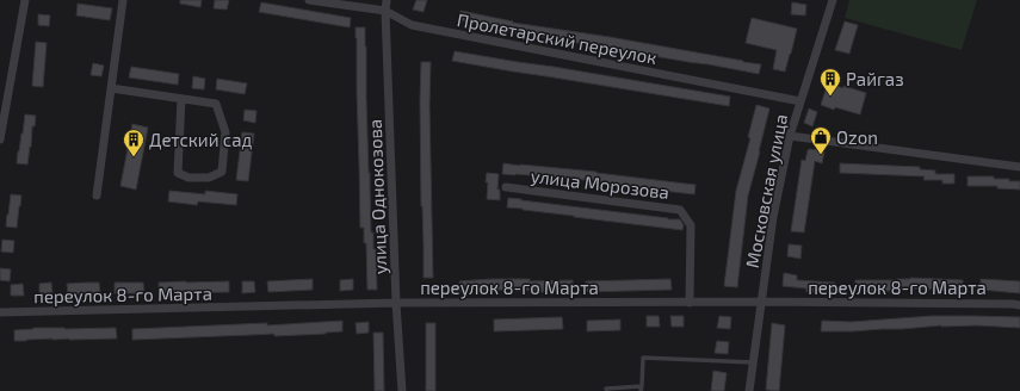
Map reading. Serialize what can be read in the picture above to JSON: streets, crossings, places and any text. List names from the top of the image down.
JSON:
{
  "streets": {
    "street": [
      "Пролетарский переулок",
      "улица Морозова",
      "Московская улица",
      "улица Однокозова",
      "переулок 8-го Марта"
    ]
  },
  "crossings": [
    ["Пролетарский переулок", "Московская улица"],
    ["Пролетарский переулок", "улица Однокозова"],
    ["улица Морозова", "переулок 8-го Марта"],
    ["Московская улица", "переулок 8-го Марта"],
    ["улица Однокозова", "переулок 8-го Марта"]
  ],
  "places": {
    "building": ["Райгаз", "Детский сад"],
    "shop": ["Ozon"]
  }
}
